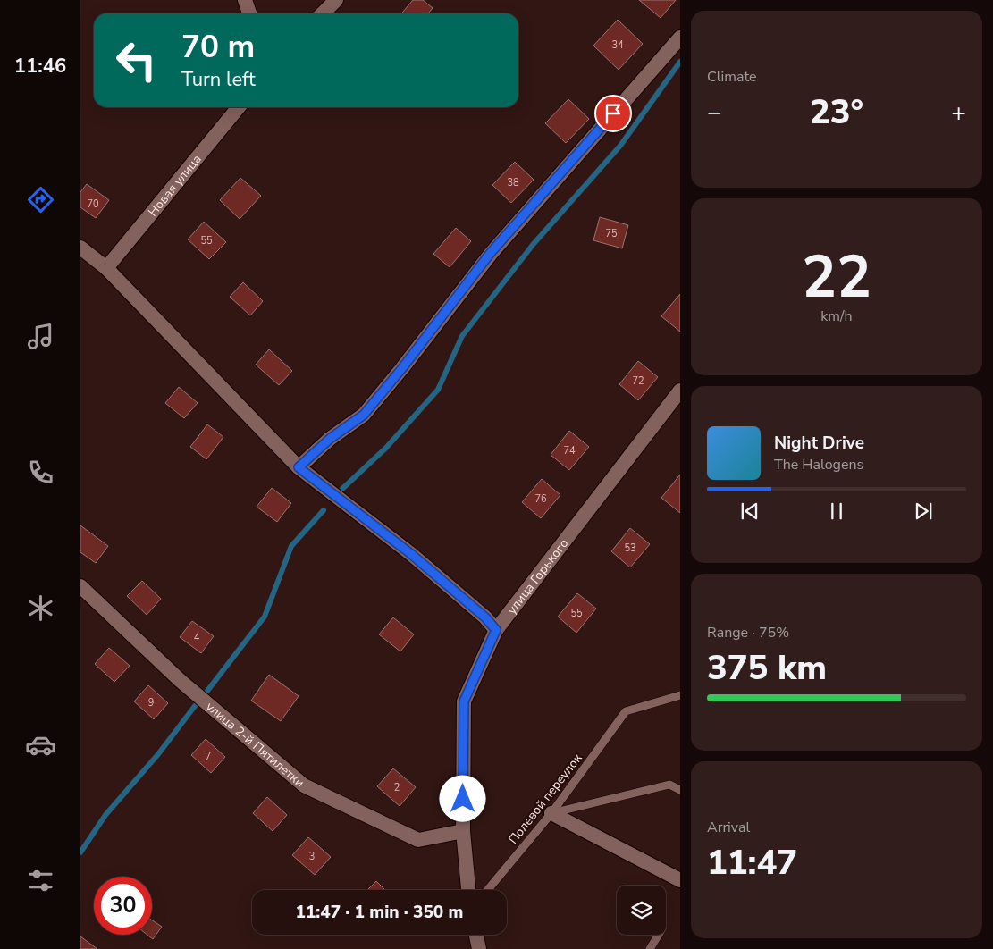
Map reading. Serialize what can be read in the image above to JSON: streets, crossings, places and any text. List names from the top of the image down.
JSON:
{
  "streets": {
    "street": ["Новая улица", "улица Горького", "улица 2-й Пятилетки"],
    "lane": ["Полевой переулок"]
  },
  "crossings": [
    ["улица Горького", "улица 2-й Пятилетки"]
  ],
  "house_numbers": [
    "34",
    "38",
    "70",
    "75",
    "55",
    "72",
    "74",
    "76",
    "53",
    "55",
    "4",
    "9",
    "7",
    "2",
    "3"
  ],
  "page": {
    "tabs": "11:46",
    "tile": [
      "Climate",
      ["22", "km/h"],
      ["Range · 75%", "375 km"],
      ["Arrival", "11:47"]
    ],
    "turn": ["70 m", "Turn left"],
    "heat": ["−", "23°", "+"],
    "song": ["Night Drive", "The Halogens"],
    "limit": "30",
    "trip": "11:47 · 1 min · 350 m"
  }
}
